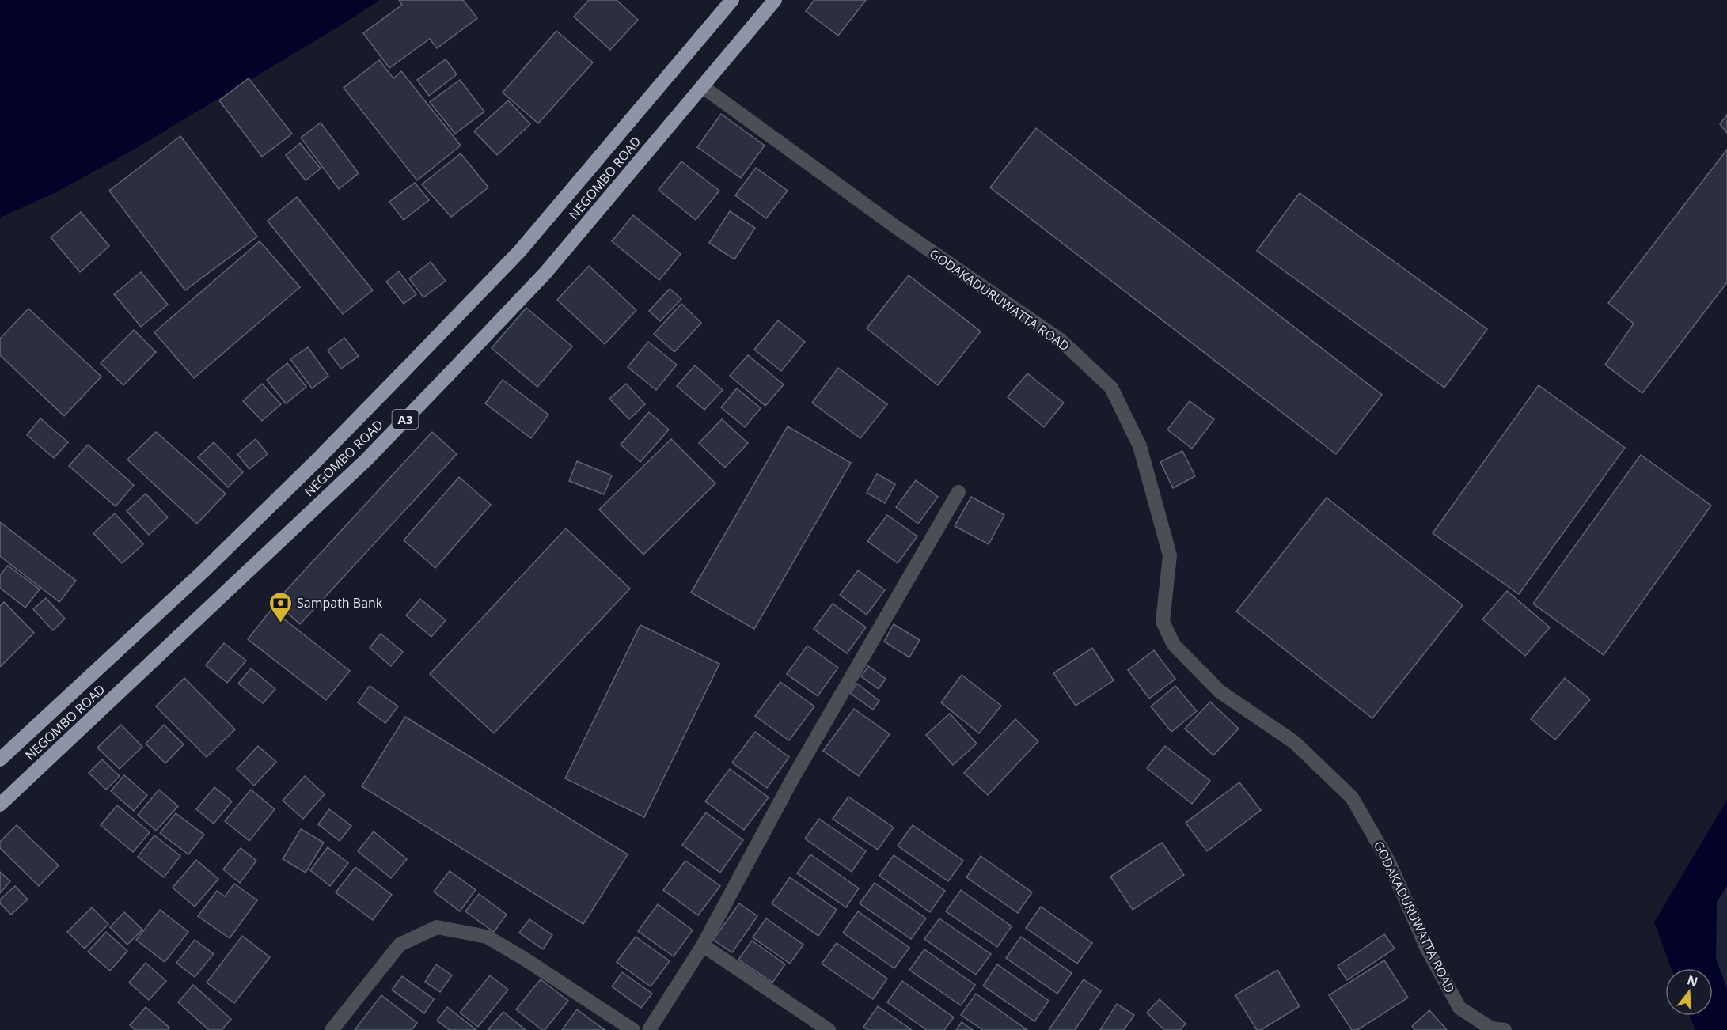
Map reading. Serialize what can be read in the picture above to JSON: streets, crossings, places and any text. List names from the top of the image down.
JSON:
{
  "streets": {
    "highway": ["NEGOMBO ROAD", "A3"],
    "street": ["GODAKADURUWATTA ROAD"]
  },
  "crossings": [
    ["NEGOMBO ROAD", "GODAKADURUWATTA ROAD"]
  ],
  "places": {
    "bank": ["Sampath Bank"]
  },
  "north": "top"
}
